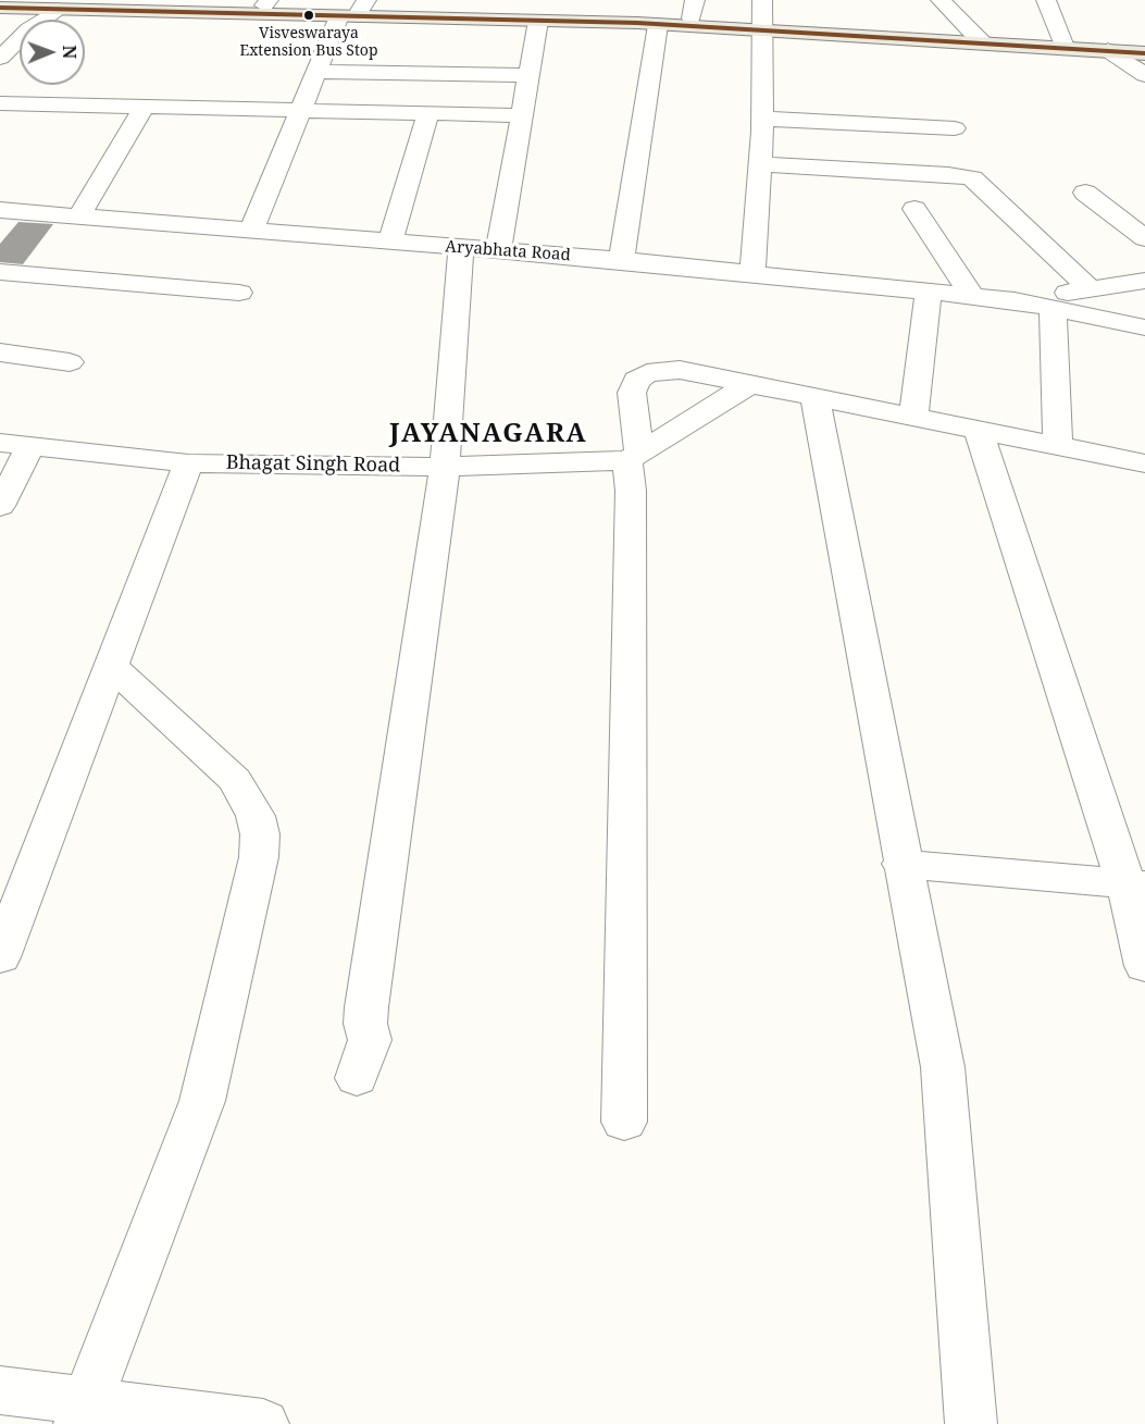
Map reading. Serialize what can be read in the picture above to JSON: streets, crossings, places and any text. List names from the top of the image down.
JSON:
{
  "streets": {
    "street": ["Aryabhata Road", "Bhagat Singh Road"]
  },
  "districts": ["JAYANAGARA"],
  "places": ["Visveswaraya Extension Bus Stop"],
  "north": "right"
}
